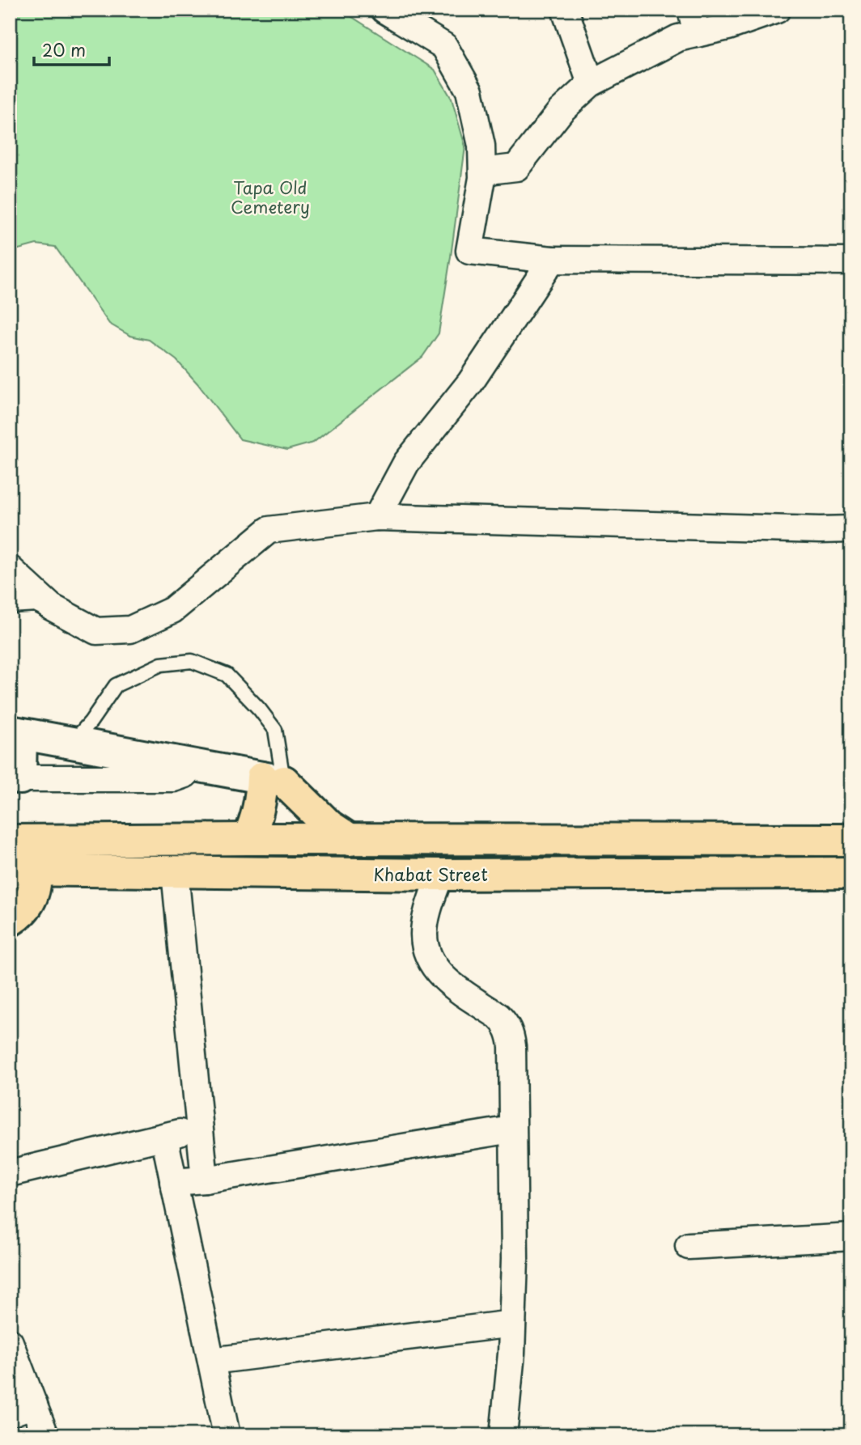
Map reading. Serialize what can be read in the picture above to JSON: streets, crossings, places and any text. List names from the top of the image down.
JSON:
{
  "streets": {
    "main road": ["Khabat Street"]
  },
  "parks": ["Tapa Old Cemetery"],
  "scale_bar": "20 m"
}
